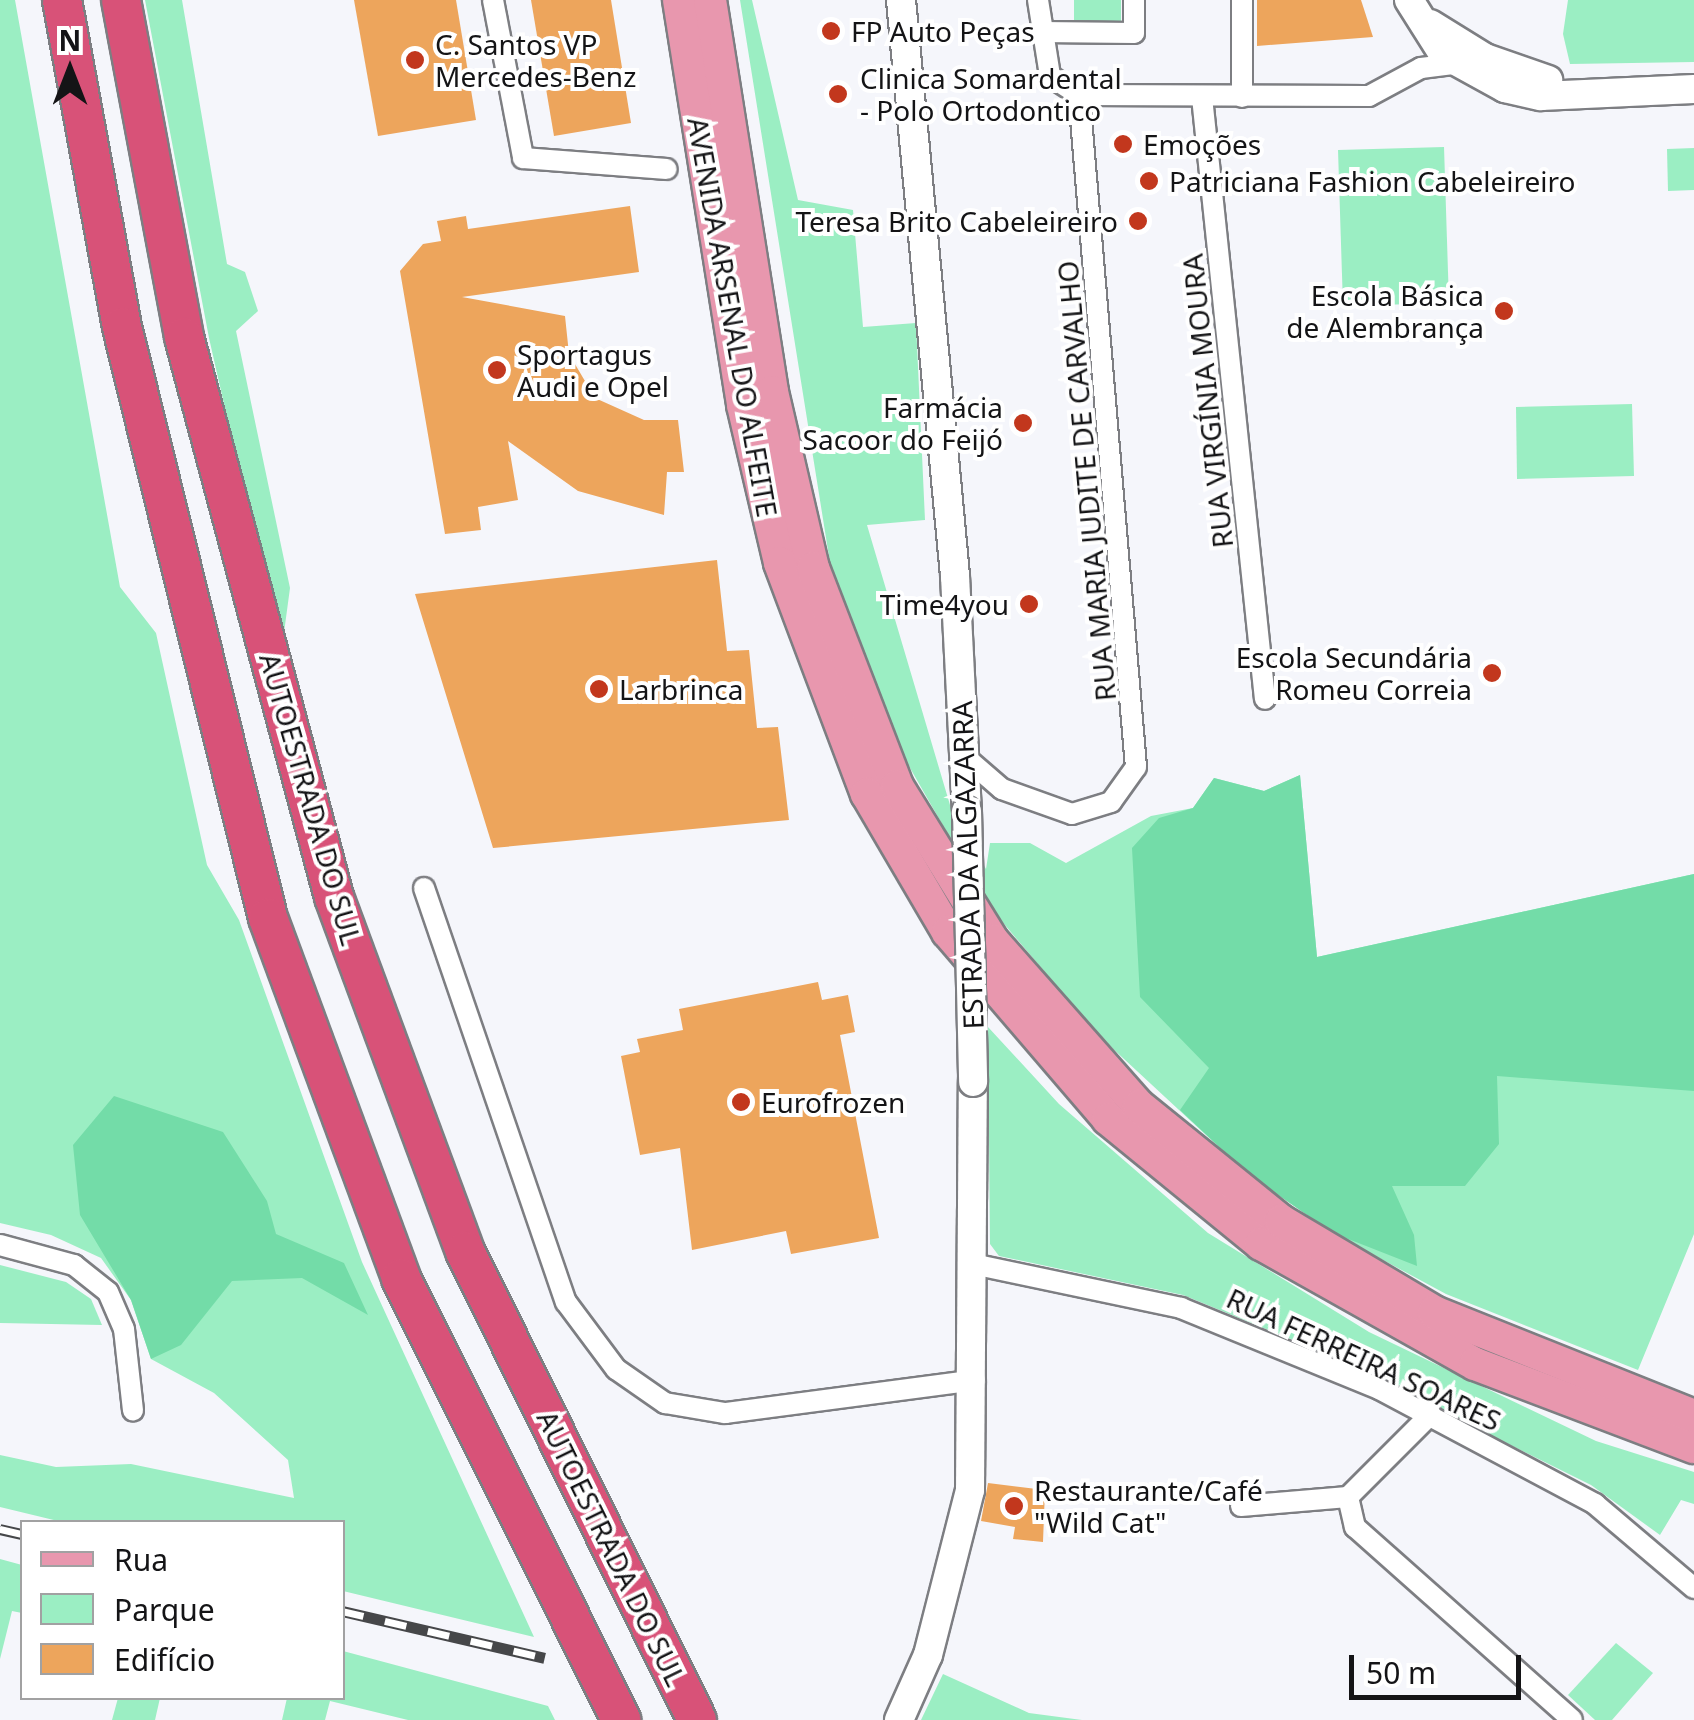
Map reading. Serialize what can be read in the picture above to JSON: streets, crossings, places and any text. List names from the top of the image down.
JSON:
{
  "streets": {
    "highway": ["AUTOESTRADA DO SUL"],
    "main road": ["AVENIDA ARSENAL DO ALFEITE", "ESTRADA DA ALGAZARRA"],
    "street": ["RUA VIRGÍNIA MOURA", "RUA MARIA JUDITE DE CARVALHO", "RUA FERREIRA SOARES"]
  },
  "crossings": [
    ["RUA MARIA JUDITE DE CARVALHO", "ESTRADA DA ALGAZARRA"],
    ["ESTRADA DA ALGAZARRA", "RUA FERREIRA SOARES"]
  ],
  "places": [
    "FP Auto Peças",
    "C. Santos VP Mercedes-Benz",
    "Clinica Somardental - Polo Ortodontico",
    "Emoções",
    "Patriciana Fashion Cabeleireiro",
    "Teresa Brito Cabeleireiro",
    "Escola Básica de Alembrança",
    "Sportagus Audi e Opel",
    "Farmácia Sacoor do Feijó",
    "Time4you",
    "Escola Secundária Romeu Correia",
    "Larbrinca",
    "Eurofrozen",
    "Restaurante/Café \"Wild Cat\""
  ],
  "legend": ["Rua", "Parque", "Edifício"],
  "scale_bar": "50 m",
  "north": "top"
}
